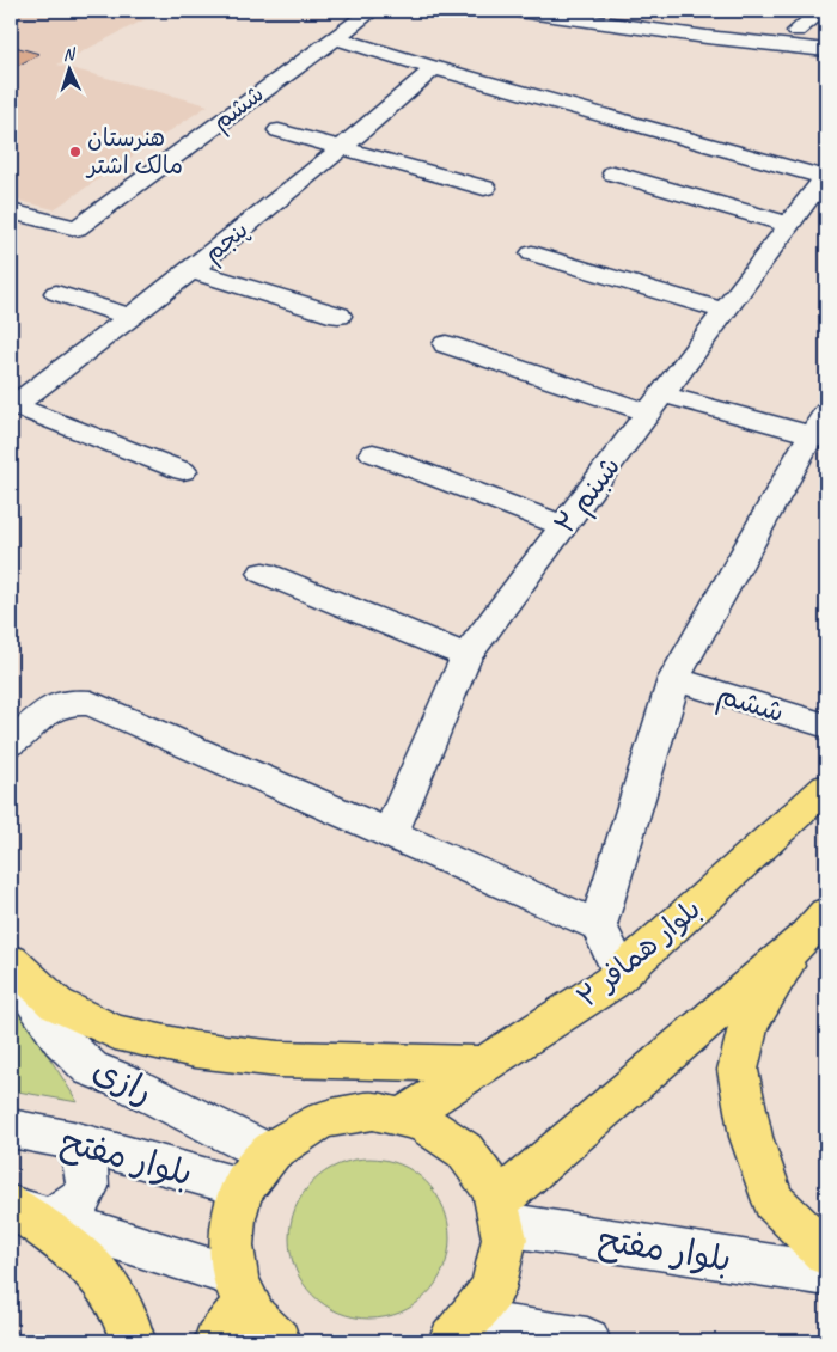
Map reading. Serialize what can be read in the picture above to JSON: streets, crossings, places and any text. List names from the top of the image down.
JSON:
{
  "streets": {
    "main road": ["بلوار همافر ۲"],
    "street": [
      "ششم",
      "پنجم",
      "شبنم ۲",
      "رازی",
      "بلوار مفتح"
    ]
  },
  "places": ["هنرستان مالک اشتر"],
  "north": "top"
}
